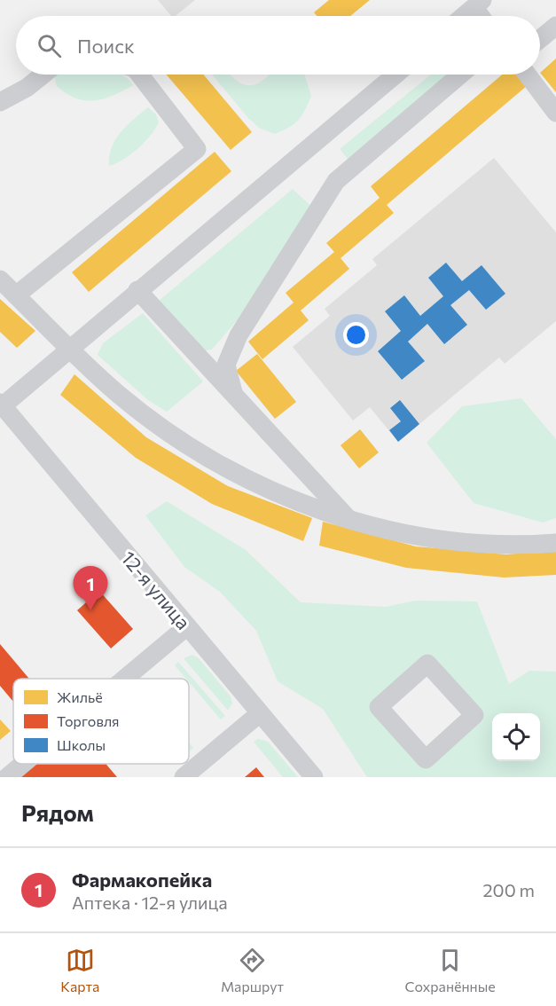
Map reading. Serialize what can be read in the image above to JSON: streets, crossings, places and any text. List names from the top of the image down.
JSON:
{
  "streets": {
    "street": ["12-я улица"]
  },
  "legend": ["Жильё", "Торговля", "Школы"],
  "page": {
    "search": "Поиск",
    "pins": "1",
    "heading": "Рядом",
    "list": [
      {
        "mark": "1",
        "name": "Фармакопейка",
        "note": "Аптека · 12-я улица",
        "value": "200 m"
      }
    ],
    "nav": ["Карта", "Маршрут", "Сохранённые"]
  }
}
